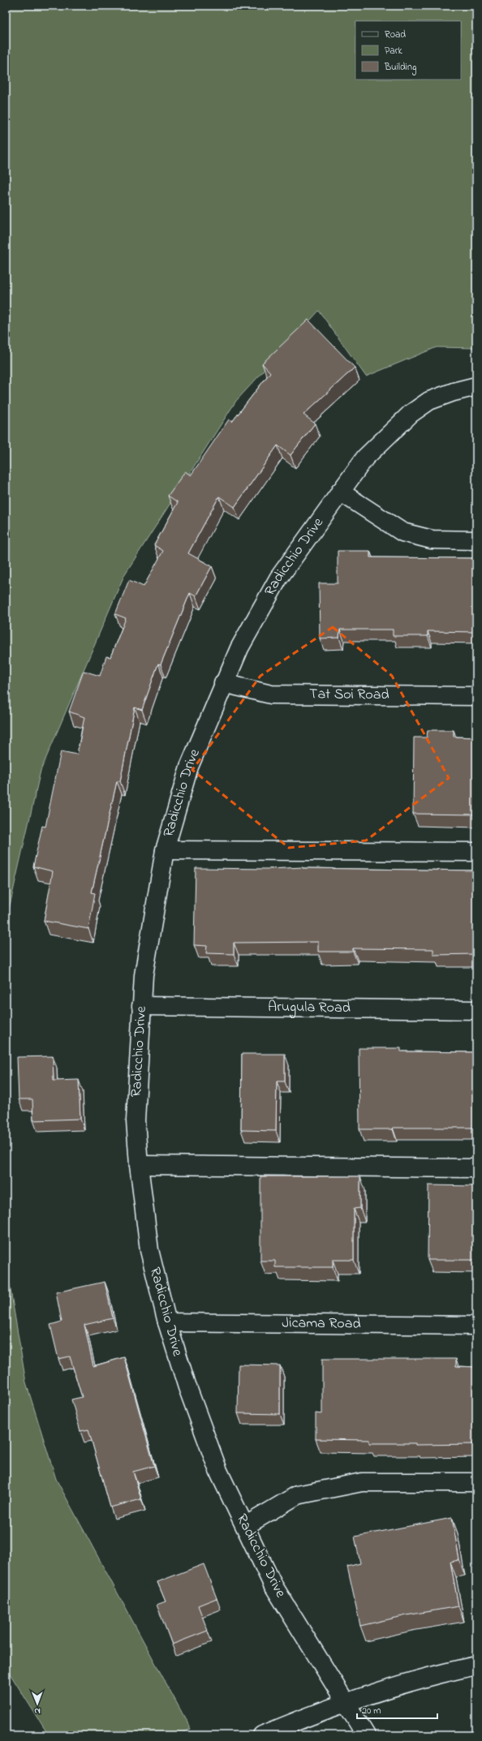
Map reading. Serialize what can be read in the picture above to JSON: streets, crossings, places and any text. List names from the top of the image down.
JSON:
{
  "streets": {
    "street": [
      "Radicchio Drive",
      "Tat Soi Road",
      "Arugula Road",
      "Jicama Road"
    ]
  },
  "crossings": [
    ["Radicchio Drive", "Tat Soi Road"],
    ["Radicchio Drive", "Arugula Road"],
    ["Radicchio Drive", "Jicama Road"]
  ],
  "legend": ["Road", "Park", "Building"],
  "scale_bar": "20 m",
  "north": "bottom"
}
